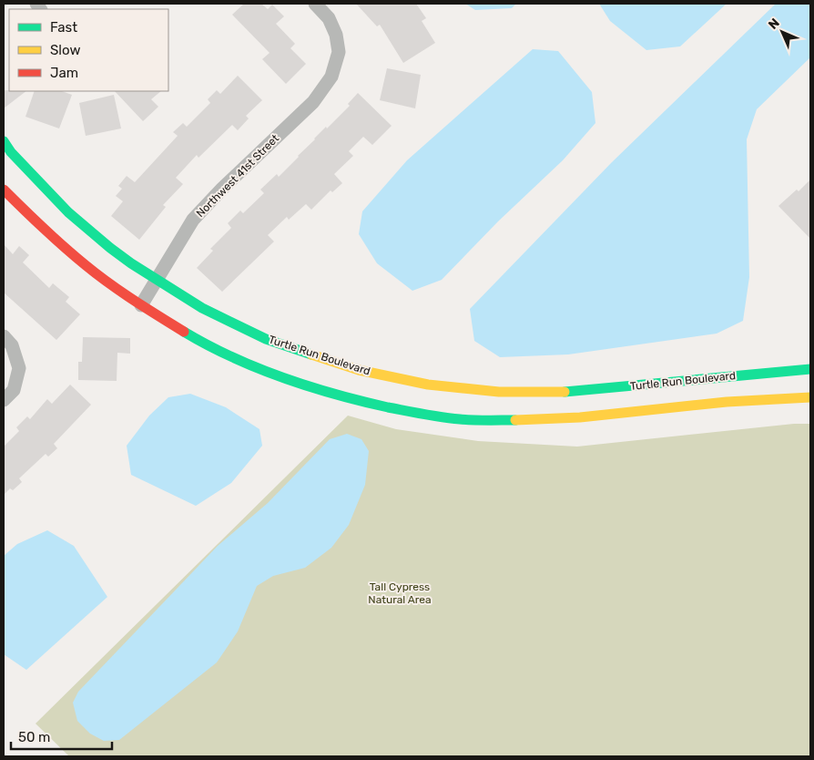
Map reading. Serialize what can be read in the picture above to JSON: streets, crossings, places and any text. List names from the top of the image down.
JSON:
{
  "streets": {
    "street": ["Northwest 41st Street", "Turtle Run Boulevard"]
  },
  "crossings": [
    ["Northwest 41st Street", "Turtle Run Boulevard"]
  ],
  "parks": ["Tall Cypress Natural Area"],
  "legend": ["Fast", "Slow", "Jam"],
  "scale_bar": "50 m",
  "north": "top left"
}
